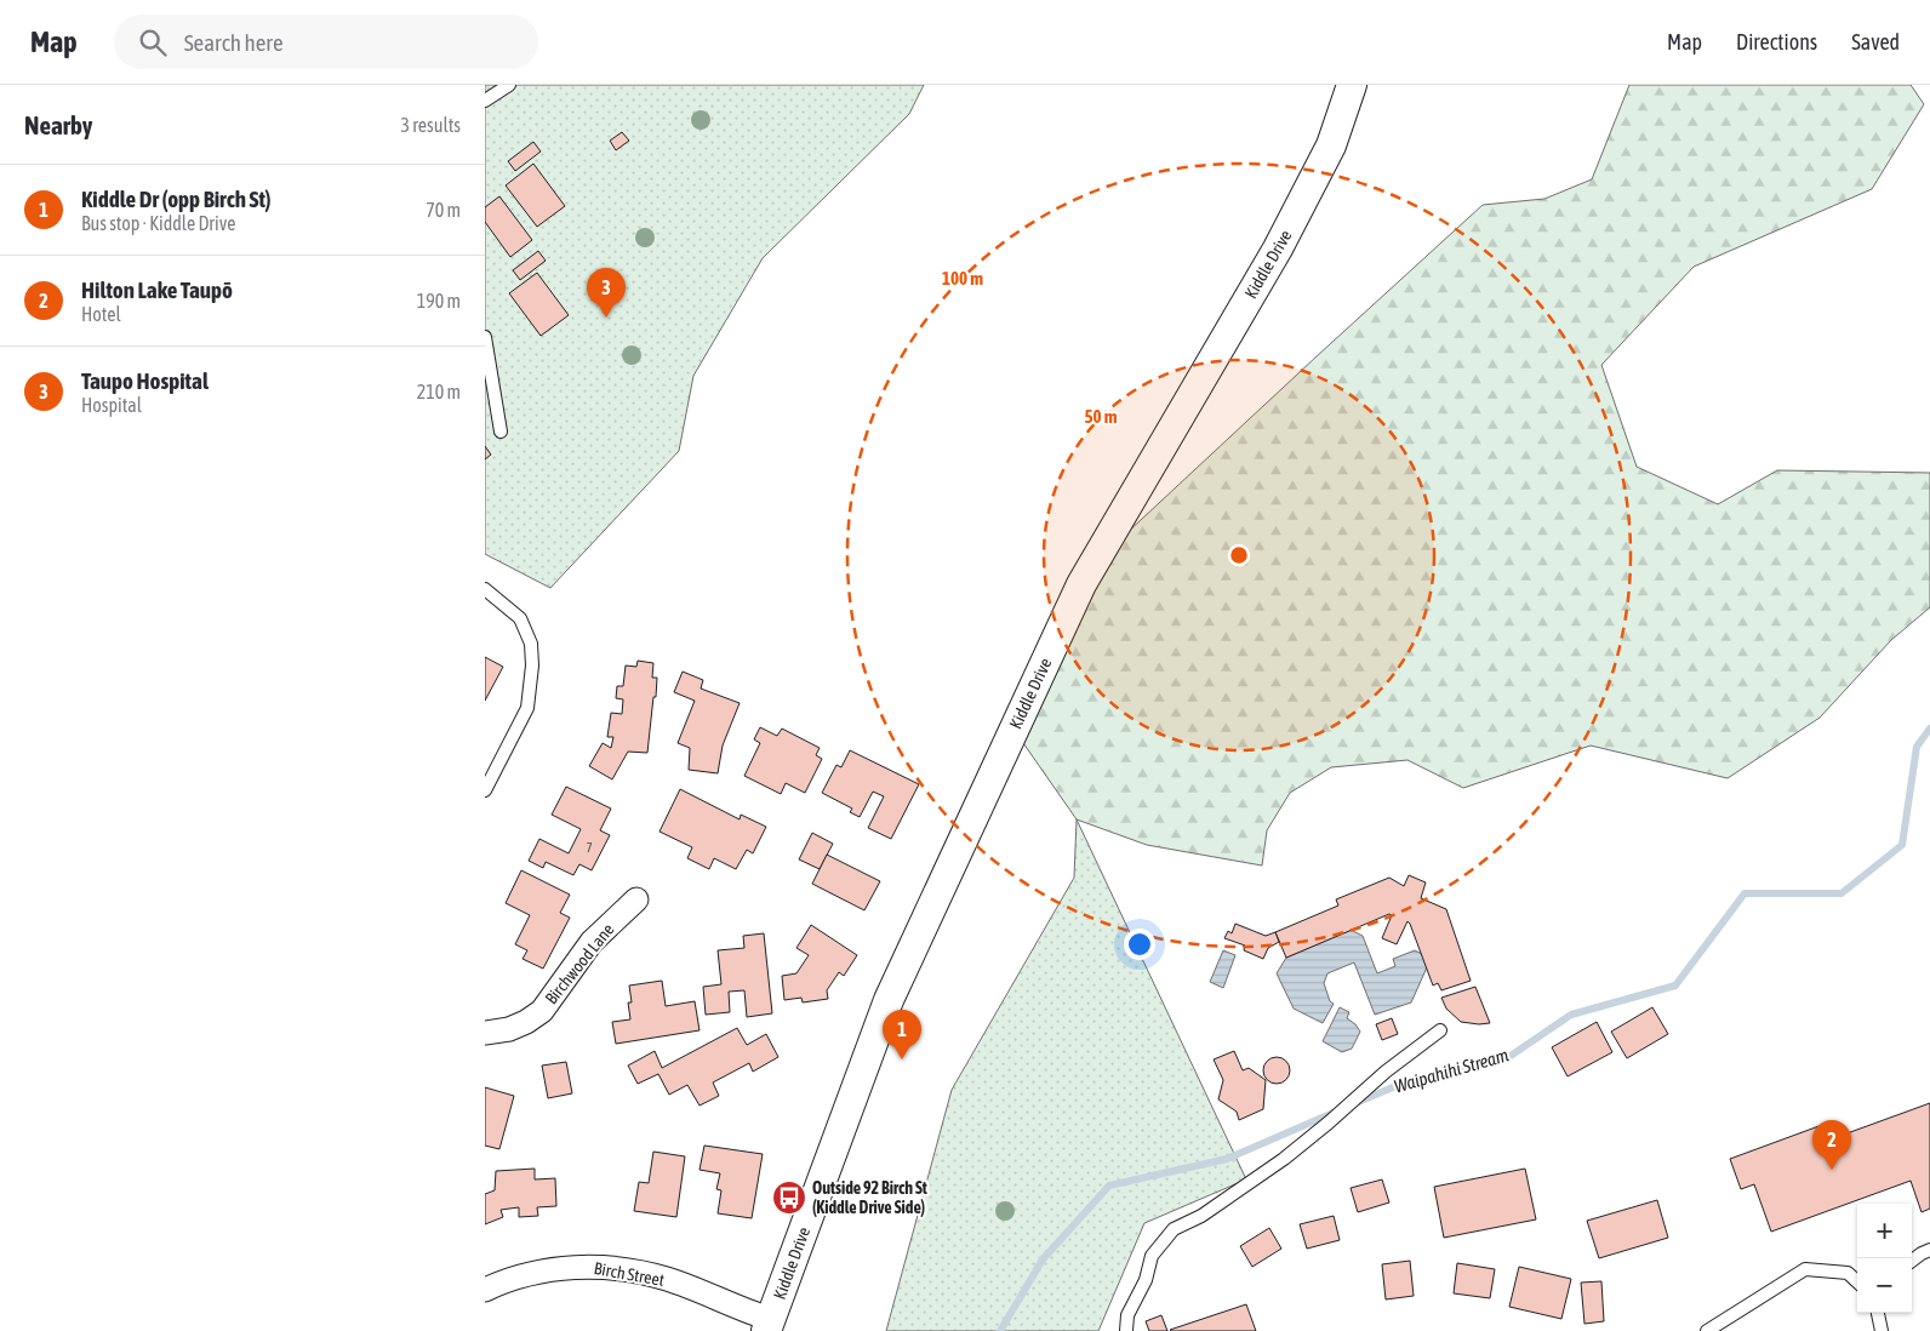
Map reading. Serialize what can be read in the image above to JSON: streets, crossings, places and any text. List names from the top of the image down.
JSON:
{
  "streets": {
    "street": ["Kiddle Drive", "Birchwood Lane", "Birch Street"]
  },
  "crossings": [
    ["Kiddle Drive", "Birch Street"]
  ],
  "water": ["Waipahihi Stream"],
  "places": {
    "bus stop": ["Outside 92 Birch St (Kiddle Drive Side)"]
  },
  "house_numbers": ["7"],
  "page": {
    "header": "Map",
    "search": "Search here",
    "nav": ["Map", "Directions", "Saved"],
    "heading": ["Nearby", "3 results"],
    "list": [
      {
        "mark": "1",
        "name": "Kiddle Dr (opp Birch St)",
        "note": "Bus stop · Kiddle Drive",
        "value": "70 m"
      },
      {
        "mark": "2",
        "name": "Hilton Lake Taupō",
        "note": "Hotel",
        "value": "190 m"
      },
      {
        "mark": "3",
        "name": "Taupo Hospital",
        "note": "Hospital",
        "value": "210 m"
      }
    ],
    "pins": ["3", "1", "2"],
    "map_buttons": ["+", "−"]
  },
  "rings": ["100 m", "50 m"]
}
